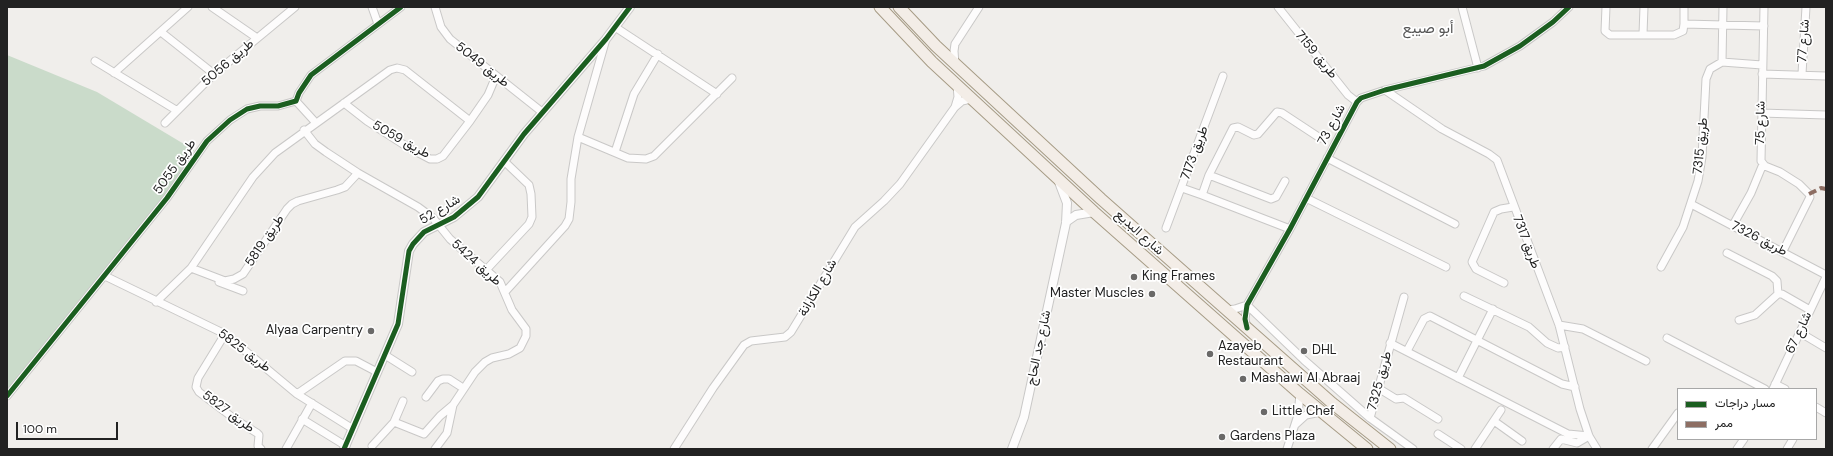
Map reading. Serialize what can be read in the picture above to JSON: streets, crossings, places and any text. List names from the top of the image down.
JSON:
{
  "streets": {
    "main road": ["شارع البديع"],
    "street": [
      "شارع 77",
      "طريق 7159",
      "طريق 5056",
      "طريق 5049",
      "شارع 75",
      "شارع 73",
      "طريق 5059",
      "طريق 7315",
      "طريق 7173",
      "طريق 5055",
      "شارع 52",
      "طريق 7326",
      "طريق 5819",
      "طريق 7317",
      "طريق 5424",
      "شارع الكارانة",
      "شارع 67",
      "شارع جد الحاج",
      "طريق 5825",
      "طريق 7325",
      "طريق 5827"
    ]
  },
  "crossings": [
    ["طريق 7159", "شارع 73"],
    ["طريق 5049", "طريق 5059"],
    ["طريق 5049", "شارع 52"],
    ["شارع 75", "طريق 7326"],
    ["شارع 73", "شارع البديع"],
    ["شارع 73", "طريق 7317"],
    ["طريق 7315", "طريق 7326"],
    ["طريق 5055", "طريق 5825"],
    ["شارع 52", "طريق 5424"],
    ["شارع 52", "طريق 5825"],
    ["شارع البديع", "شارع الكارانة"],
    ["شارع البديع", "شارع جد الحاج"],
    ["طريق 7326", "شارع 67"],
    ["طريق 5825", "طريق 5827"]
  ],
  "districts": ["أبو صيبع"],
  "places": [
    "King Frames",
    "Master Muscles",
    "Alyaa Carpentry",
    "DHL",
    "Azayeb Restaurant",
    "Mashawi Al Abraaj",
    "Little Chef",
    "Gardens Plaza"
  ],
  "legend": ["مسار دراجات", "ممر"],
  "scale_bar": "100 m"
}
